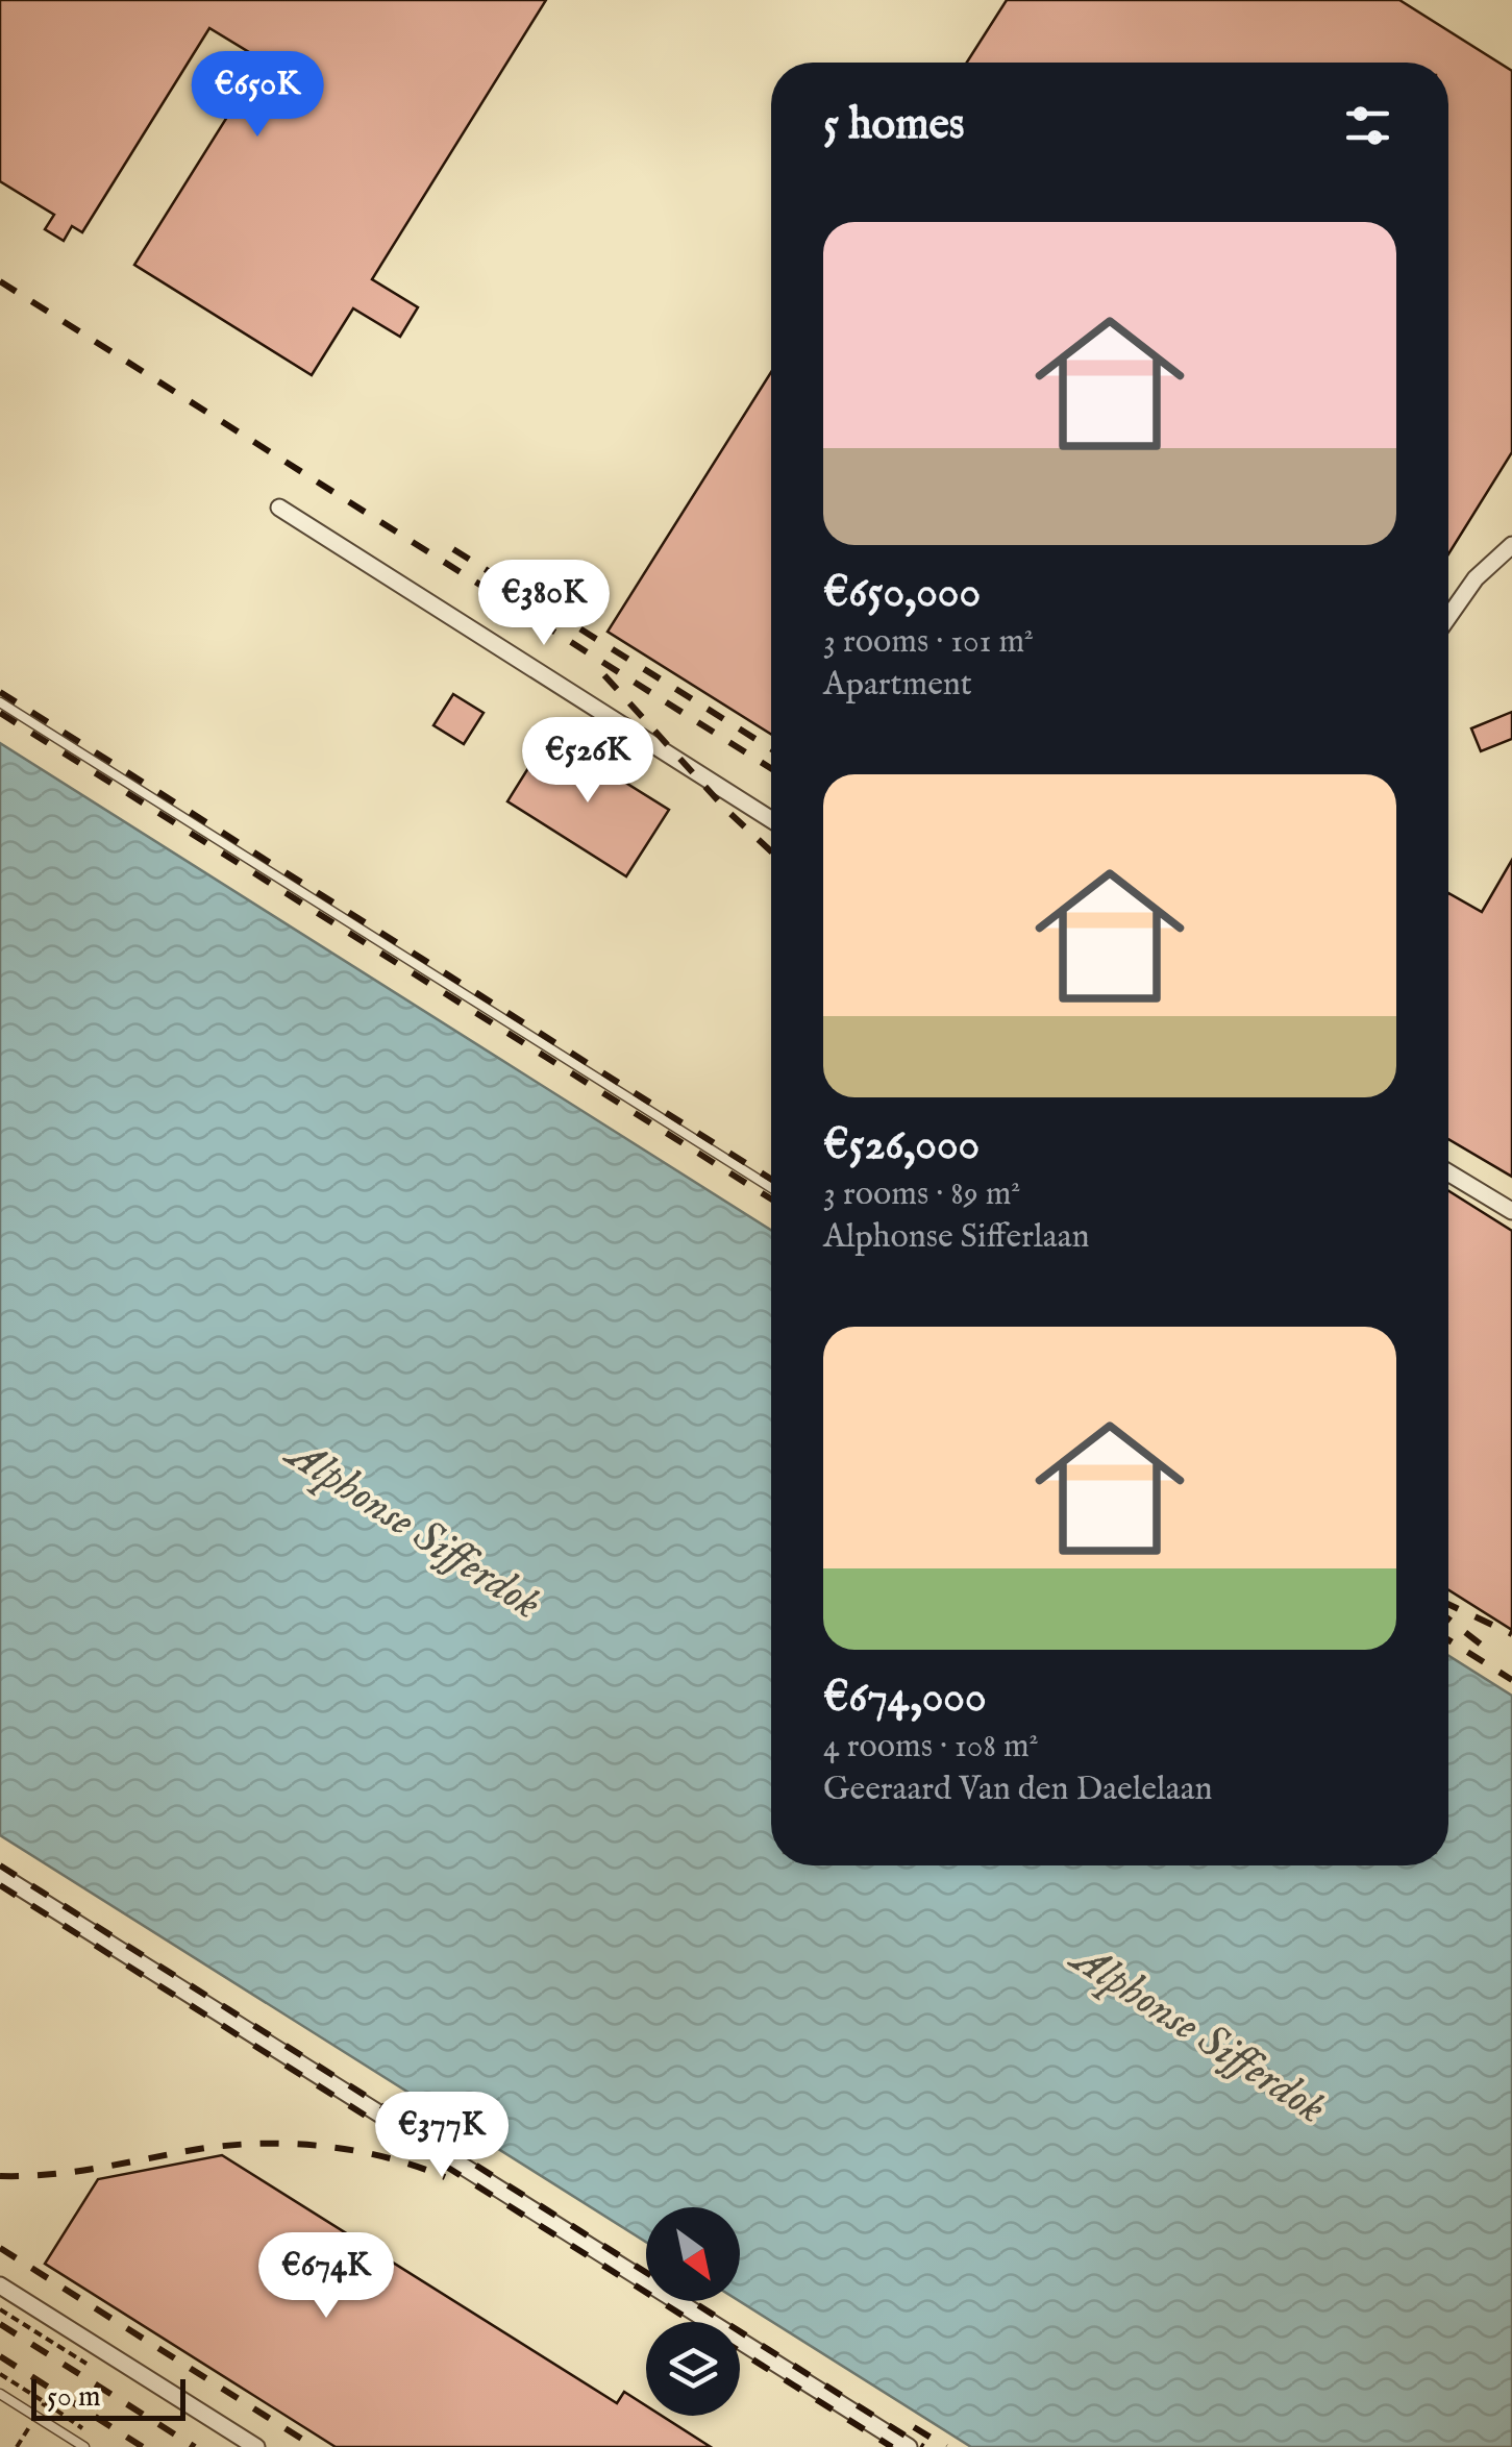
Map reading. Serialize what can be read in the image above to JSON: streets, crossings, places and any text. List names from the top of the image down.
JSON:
{
  "water": ["Alphonse Sifferdok"],
  "scale_bar": "50 m",
  "north": "bottom right",
  "page": {
    "price": [
      "€650K",
      "€380K",
      "€526K",
      "€377K",
      "€674K"
    ],
    "heading": "5 homes",
    "list": [
      {
        "name": "€650,000",
        "note": "3 rooms · 101 m² · Apartment"
      },
      {
        "name": "€526,000",
        "note": "3 rooms · 89 m² · Alphonse Sifferlaan"
      },
      {
        "name": "€674,000",
        "note": "4 rooms · 108 m² · Geeraard Van den Daelelaan"
      }
    ],
    "scale": "50 m"
  }
}
